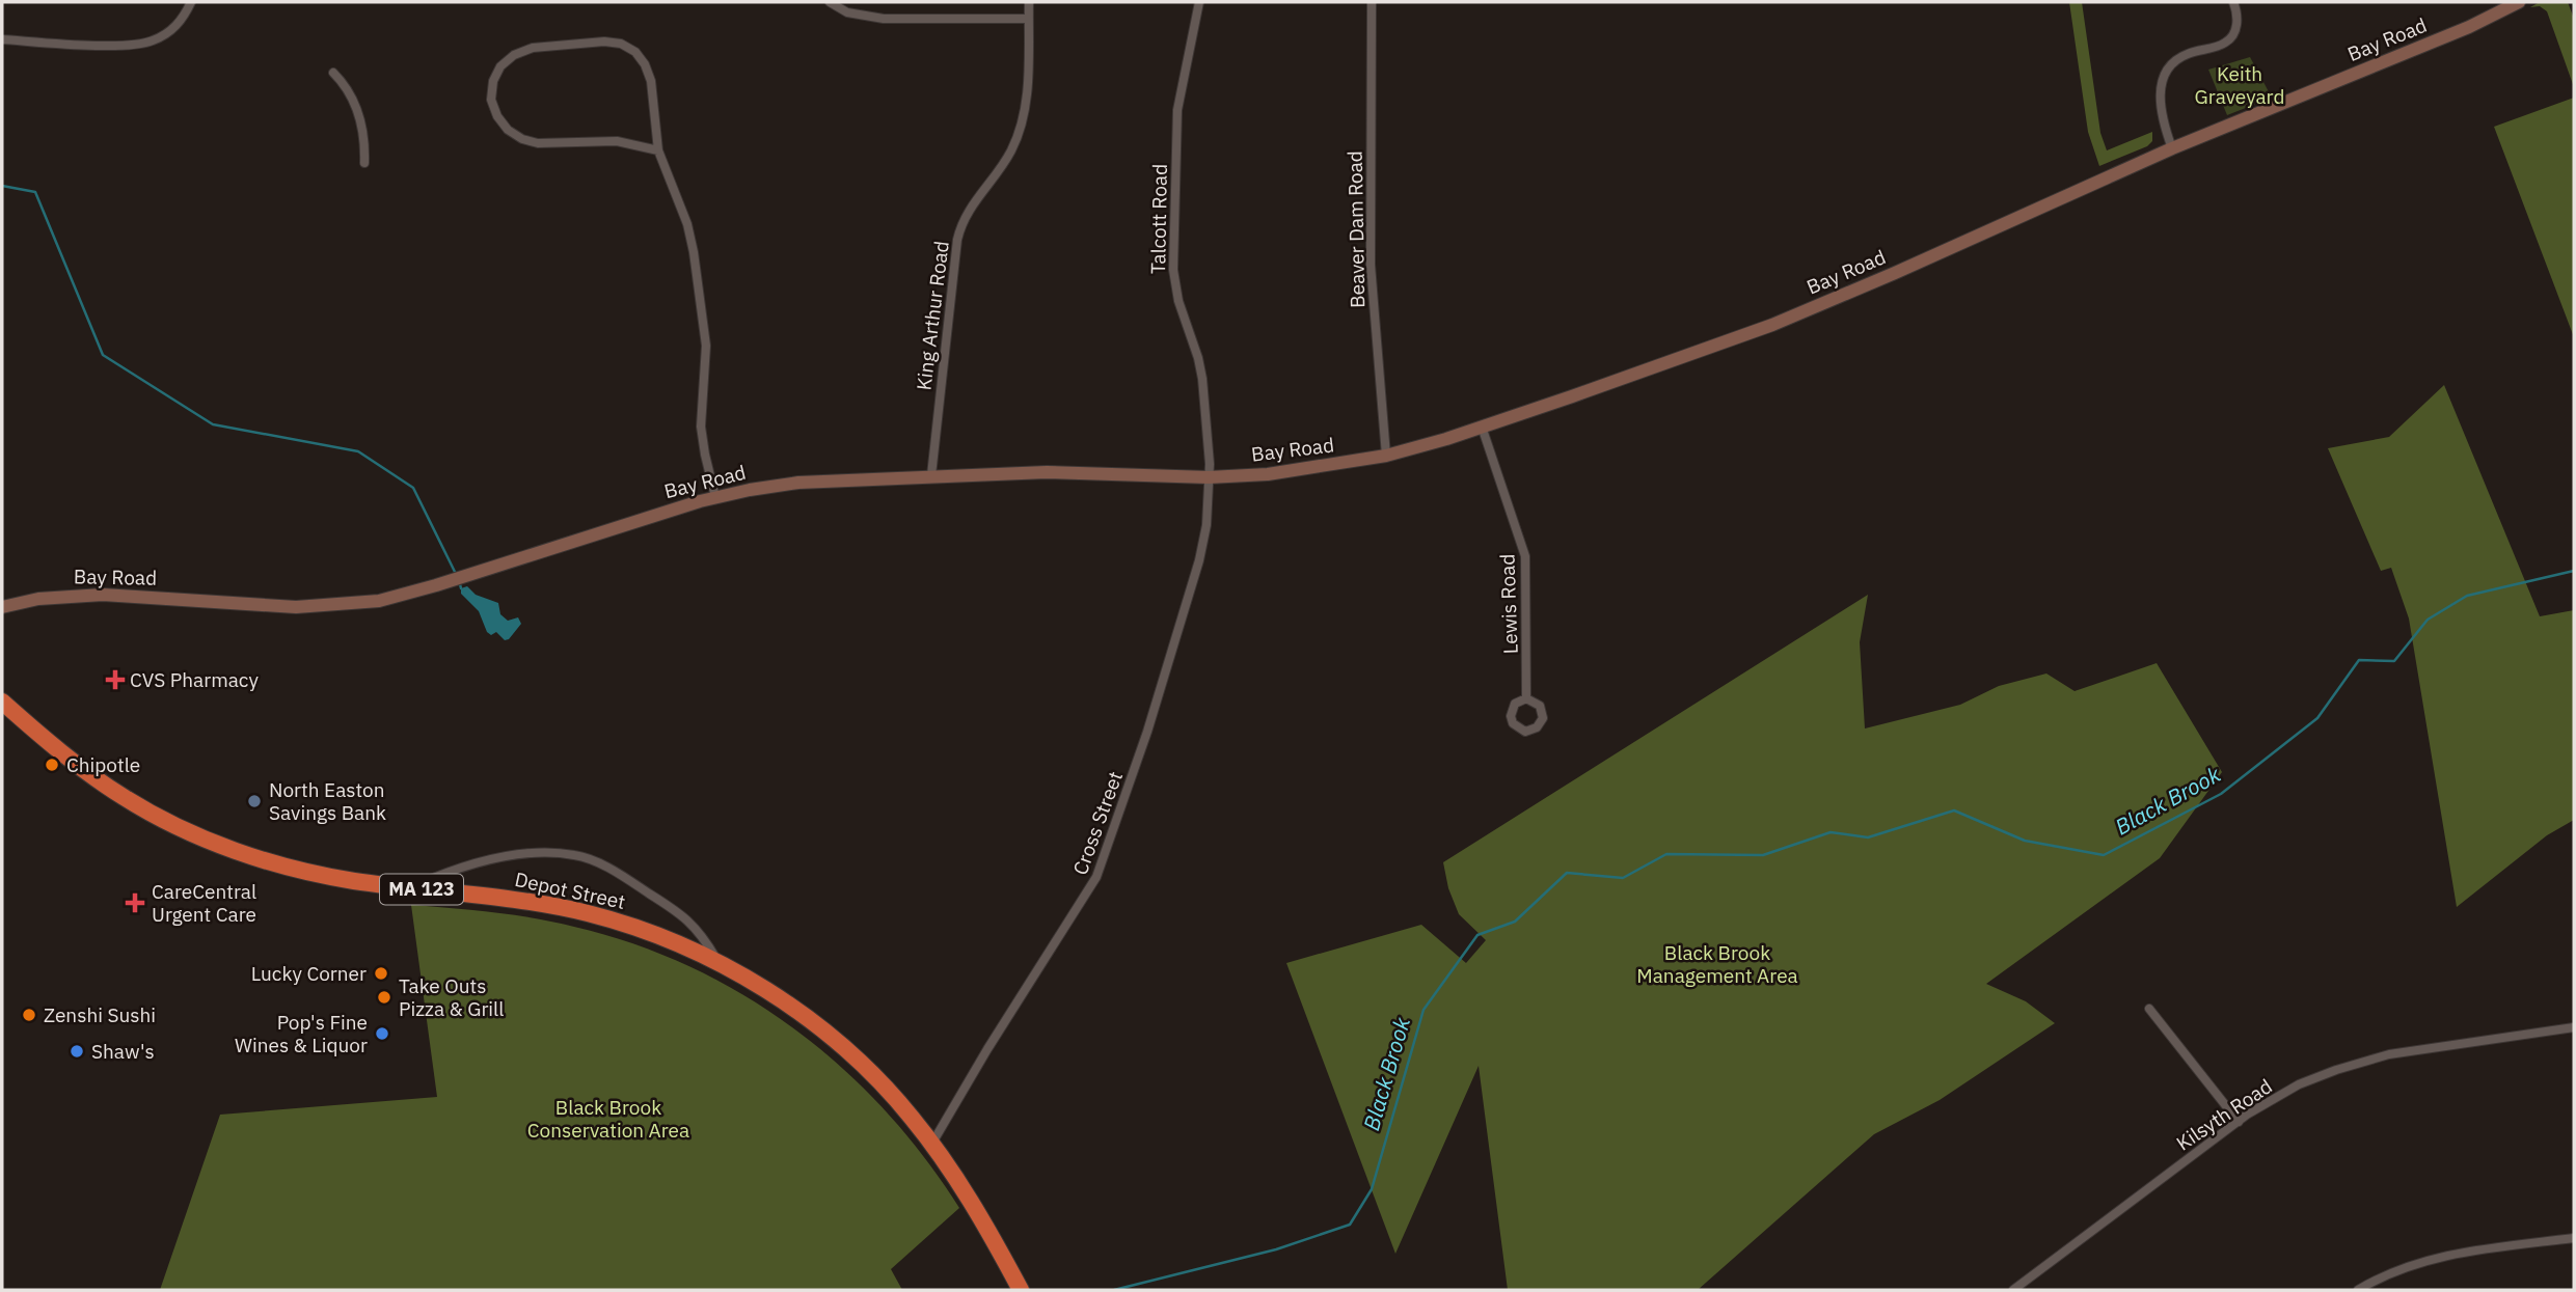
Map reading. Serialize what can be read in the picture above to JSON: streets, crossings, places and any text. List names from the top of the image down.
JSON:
{
  "streets": {
    "highway": ["MA 123", "Depot Street"],
    "main road": ["Bay Road"],
    "street": [
      "Talcott Road",
      "Beaver Dam Road",
      "King Arthur Road",
      "Lewis Road",
      "Cross Street",
      "Kilsyth Road"
    ]
  },
  "crossings": [
    ["Bay Road", "Talcott Road"],
    ["Bay Road", "Beaver Dam Road"],
    ["Bay Road", "King Arthur Road"],
    ["Bay Road", "Lewis Road"],
    ["Bay Road", "Cross Street"],
    ["Talcott Road", "Cross Street"],
    ["Cross Street", "Depot Street"]
  ],
  "water": ["Black Brook"],
  "parks": ["Keith Graveyard", "Black Brook Management Area", "Black Brook Conservation Area"],
  "places": {
    "health": ["CVS Pharmacy", "CareCentral Urgent Care"],
    "other": [
      "Chipotle",
      "North Easton Savings Bank",
      "Lucky Corner",
      "Take Outs Pizza & Grill",
      "Zenshi Sushi",
      "Pop's Fine Wines & Liquor",
      "Shaw's"
    ]
  }
}
